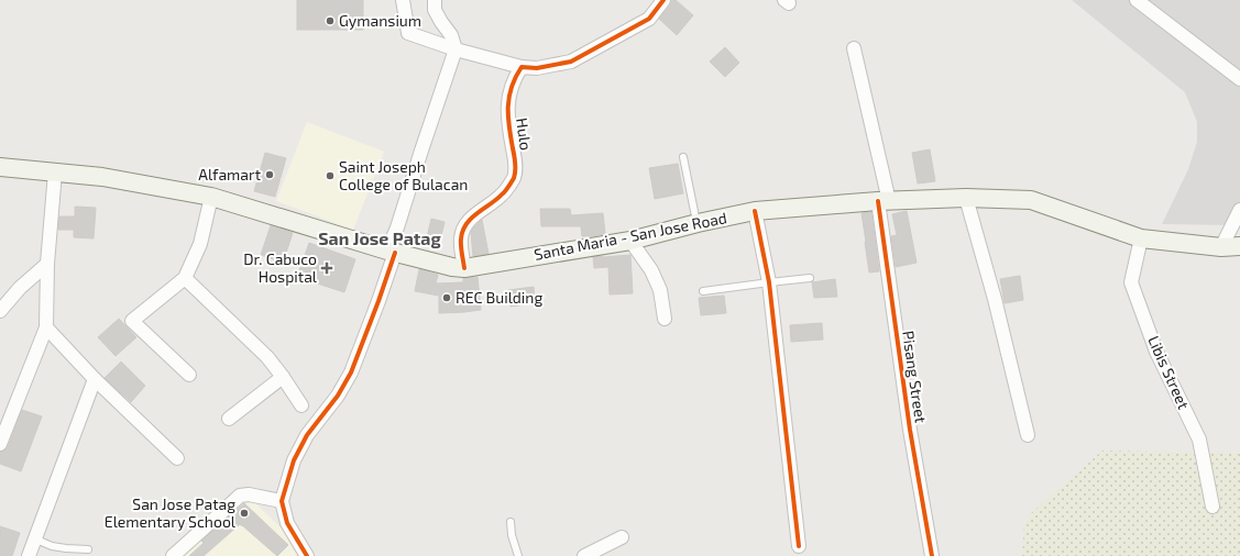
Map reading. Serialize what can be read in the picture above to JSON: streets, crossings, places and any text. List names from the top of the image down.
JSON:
{
  "streets": {
    "main road": ["Santa Maria - San Jose Road"],
    "street": ["Hulo", "Libis Street", "Pisang Street"]
  },
  "crossings": [
    ["Hulo", "Santa Maria - San Jose Road"],
    ["Santa Maria - San Jose Road", "Libis Street"],
    ["Santa Maria - San Jose Road", "Pisang Street"]
  ],
  "districts": ["San Jose Patag"],
  "places": {
    "other": [
      "Gymansium",
      "Alfamart",
      "Saint Joseph College of Bulacan",
      "REC Building",
      "San Jose Patag Elementary School"
    ],
    "health": ["Dr. Cabuco Hospital"]
  }
}
